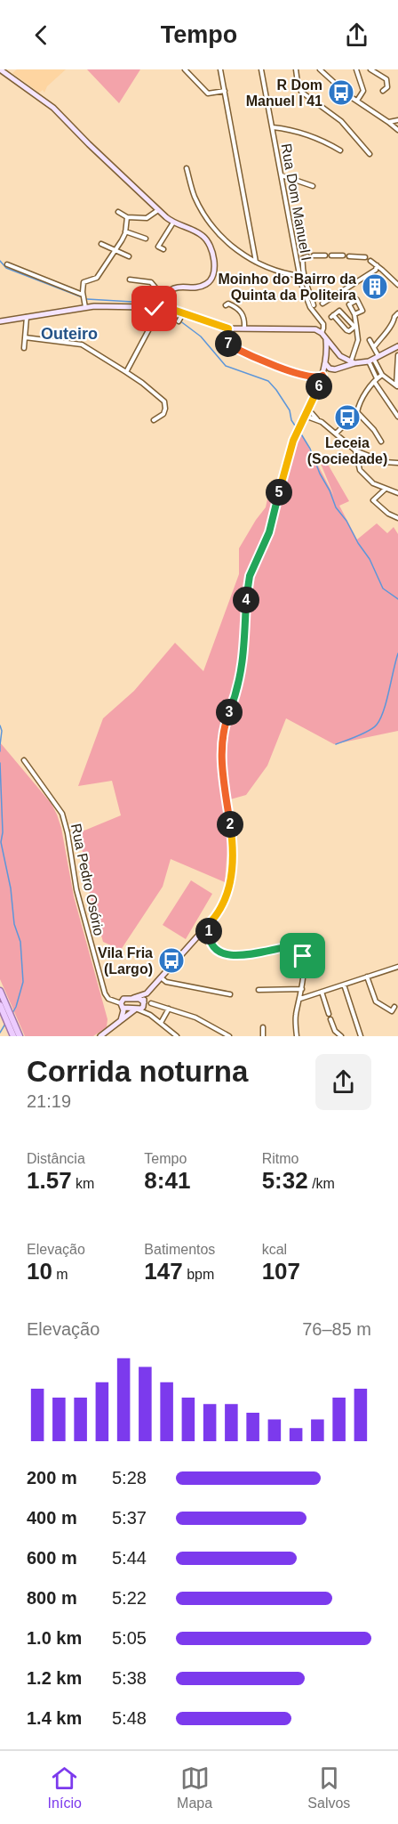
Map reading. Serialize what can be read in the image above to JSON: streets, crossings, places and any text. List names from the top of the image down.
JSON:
{
  "streets": {
    "street": ["Rua Dom Manuel I", "Rua Pedro Osório"]
  },
  "districts": ["Outeiro"],
  "places": {
    "bus stop": ["R Dom Manuel I 41", "Leceia (Sociedade)", "Vila Fria (Largo)"],
    "building": ["Moinho do Bairro da Quinta da Politeira"]
  },
  "page": {
    "header": "Tempo",
    "pins": [
      "7",
      "6",
      "5",
      "4",
      "3",
      "2",
      "1"
    ],
    "heading": ["Corrida noturna", "21:19"],
    "stats": [
      ["Distância", "1.57 km"],
      ["Tempo", "8:41"],
      ["Ritmo", "5:32 /km"],
      ["Elevação", "10 m"],
      ["Batimentos", "147 bpm"],
      ["kcal", "107"]
    ],
    "chart": ["Elevação", "76–85 m"],
    "list": [
      {
        "name": "200 m",
        "note": "5:28"
      },
      {
        "name": "400 m",
        "note": "5:37"
      },
      {
        "name": "600 m",
        "note": "5:44"
      },
      {
        "name": "800 m",
        "note": "5:22"
      },
      {
        "name": "1.0 km",
        "note": "5:05"
      },
      {
        "name": "1.2 km",
        "note": "5:38"
      },
      {
        "name": "1.4 km",
        "note": "5:48"
      }
    ],
    "tabs": ["Início", "Mapa", "Salvos"]
  }
}
